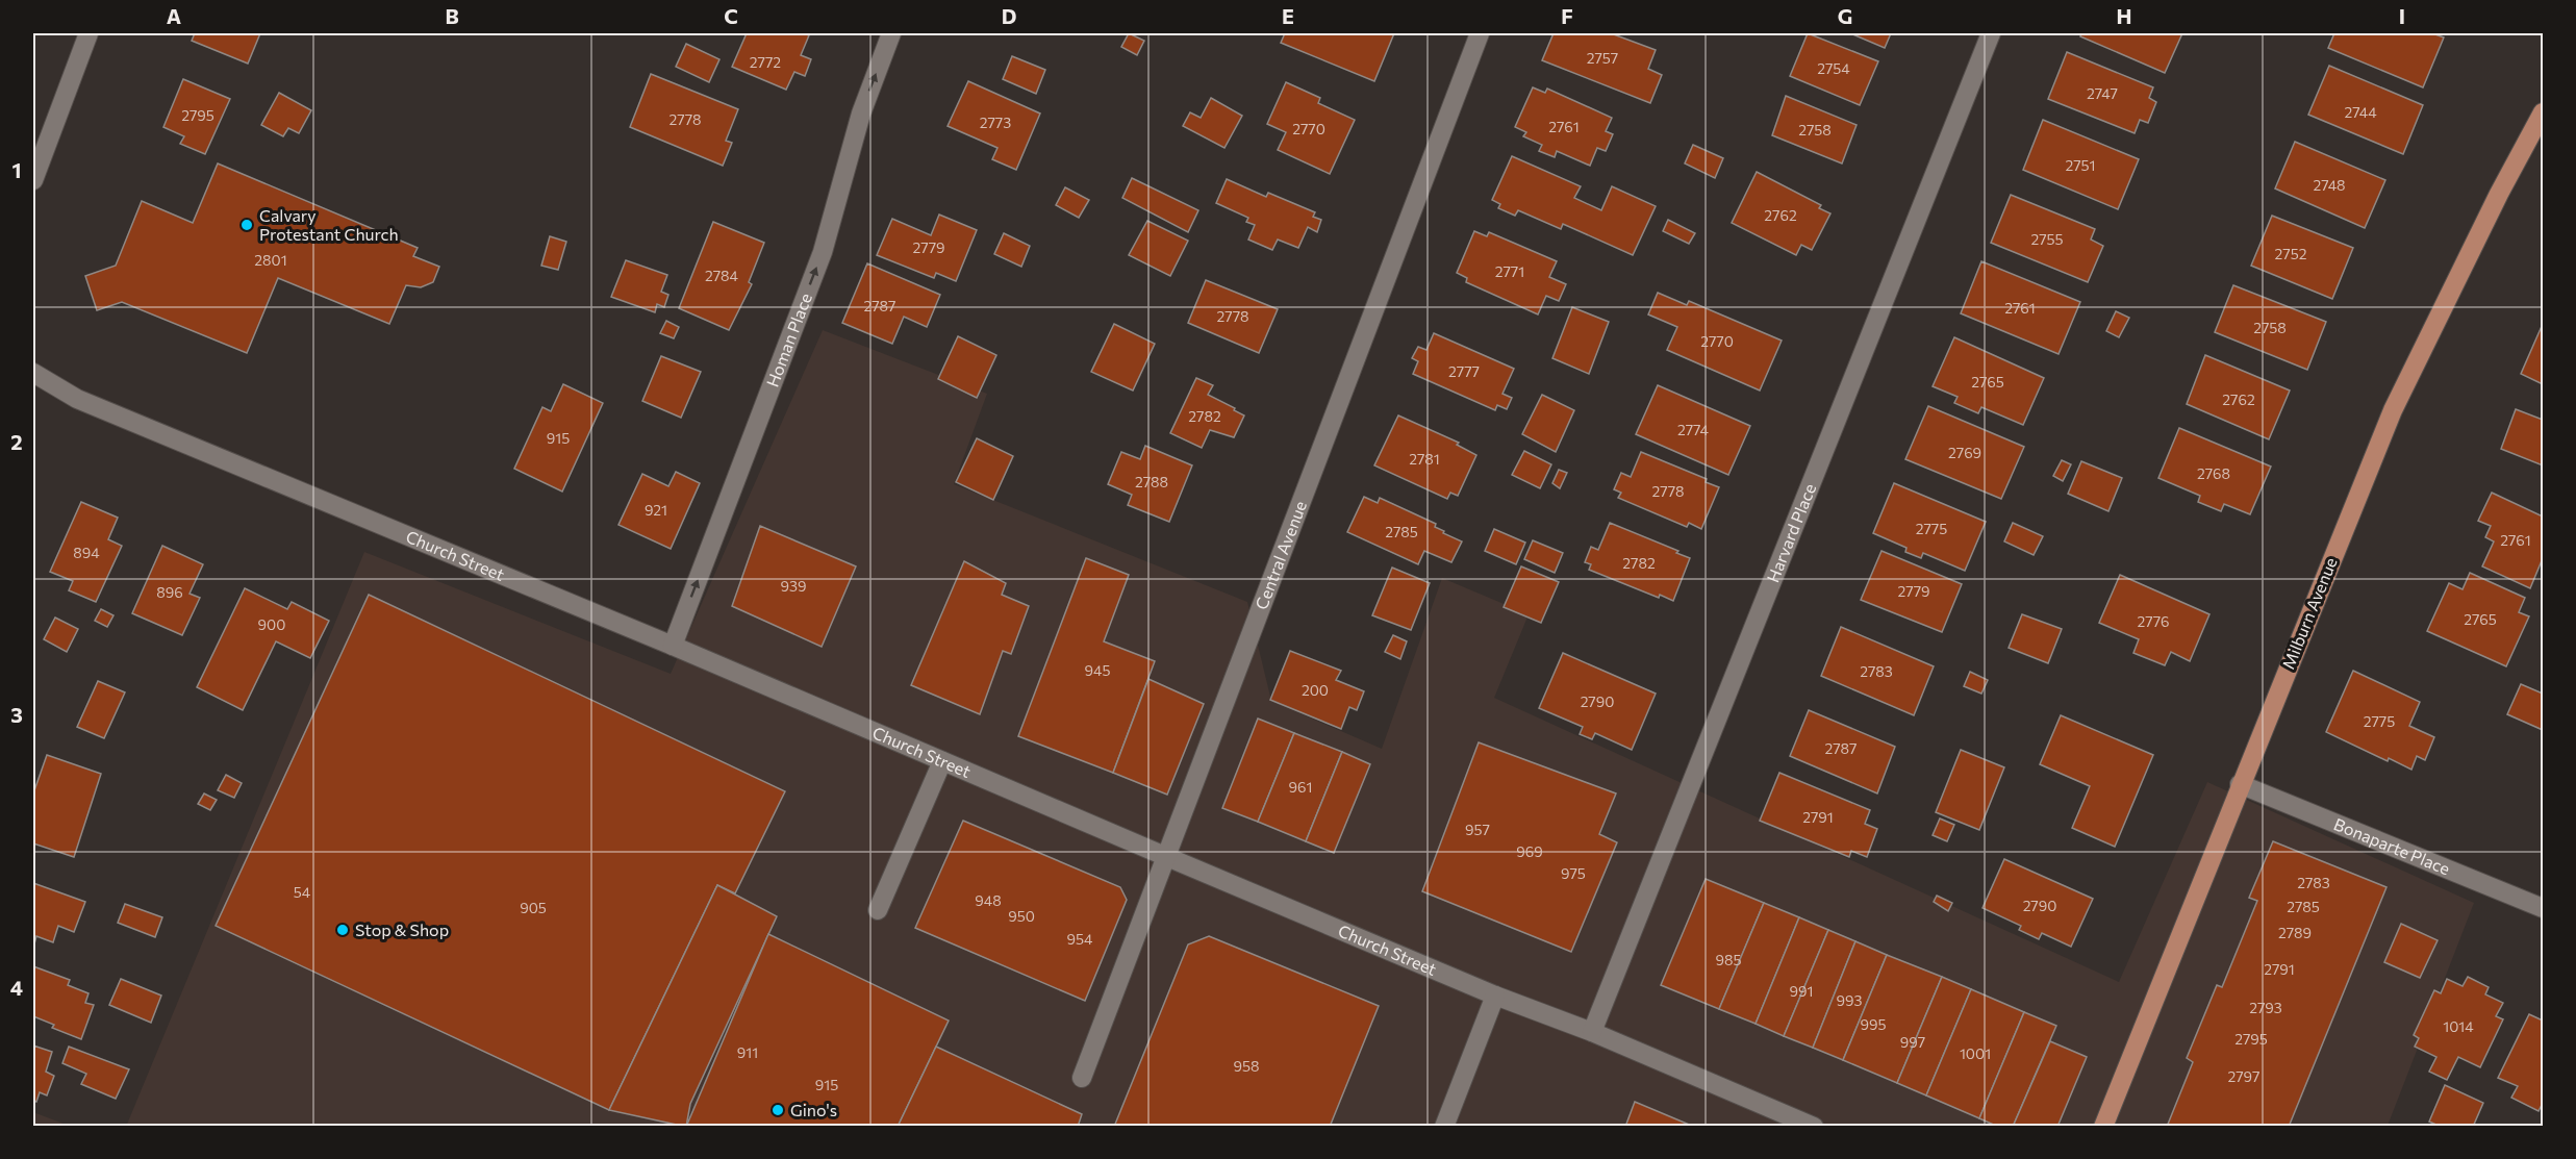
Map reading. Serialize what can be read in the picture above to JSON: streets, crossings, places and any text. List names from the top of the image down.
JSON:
{
  "streets": {
    "main road": ["Milburn Avenue"],
    "street": [
      "Homan Place",
      "Harvard Place",
      "Church Street",
      "Central Avenue",
      "Bonaparte Place"
    ]
  },
  "crossings": [
    ["Homan Place", "Church Street"],
    ["Harvard Place", "Church Street"],
    ["Church Street", "Central Avenue"],
    ["Milburn Avenue", "Bonaparte Place"]
  ],
  "one_way": ["Homan Place"],
  "places": ["Calvary Protestant Church", "Stop & Shop", "Gino's"],
  "house_numbers": [
    "2757",
    "2772",
    "2754",
    "2747",
    "2744",
    "2795",
    "2778",
    "2773",
    "2761",
    "2770",
    "2758",
    "2751",
    "2748",
    "2762",
    "2755",
    "2779",
    "2752",
    "2801",
    "2771",
    "2784",
    "2787",
    "2761",
    "2778",
    "2758",
    "2770",
    "2777",
    "2765",
    "2762",
    "2782",
    "2774",
    "915",
    "2769",
    "2781",
    "2768",
    "2788",
    "2778",
    "921",
    "2775",
    "2785",
    "2761",
    "894",
    "2782",
    "939",
    "2779",
    "896",
    "2765",
    "2776",
    "900",
    "945",
    "2783",
    "200",
    "2790",
    "2775",
    "2787",
    "961",
    "2791",
    "957",
    "969",
    "975",
    "2783",
    "54",
    "948",
    "2790",
    "2785",
    "905",
    "950",
    "2789",
    "954",
    "985",
    "2791",
    "991",
    "993",
    "2793",
    "995",
    "1014",
    "2795",
    "997",
    "911",
    "1001",
    "958",
    "2797",
    "915"
  ],
  "grid": {
    "columns": [
      "A",
      "B",
      "C",
      "D",
      "E",
      "F",
      "G",
      "H",
      "I"
    ],
    "rows": [
      "1",
      "2",
      "3",
      "4"
    ]
  }
}
